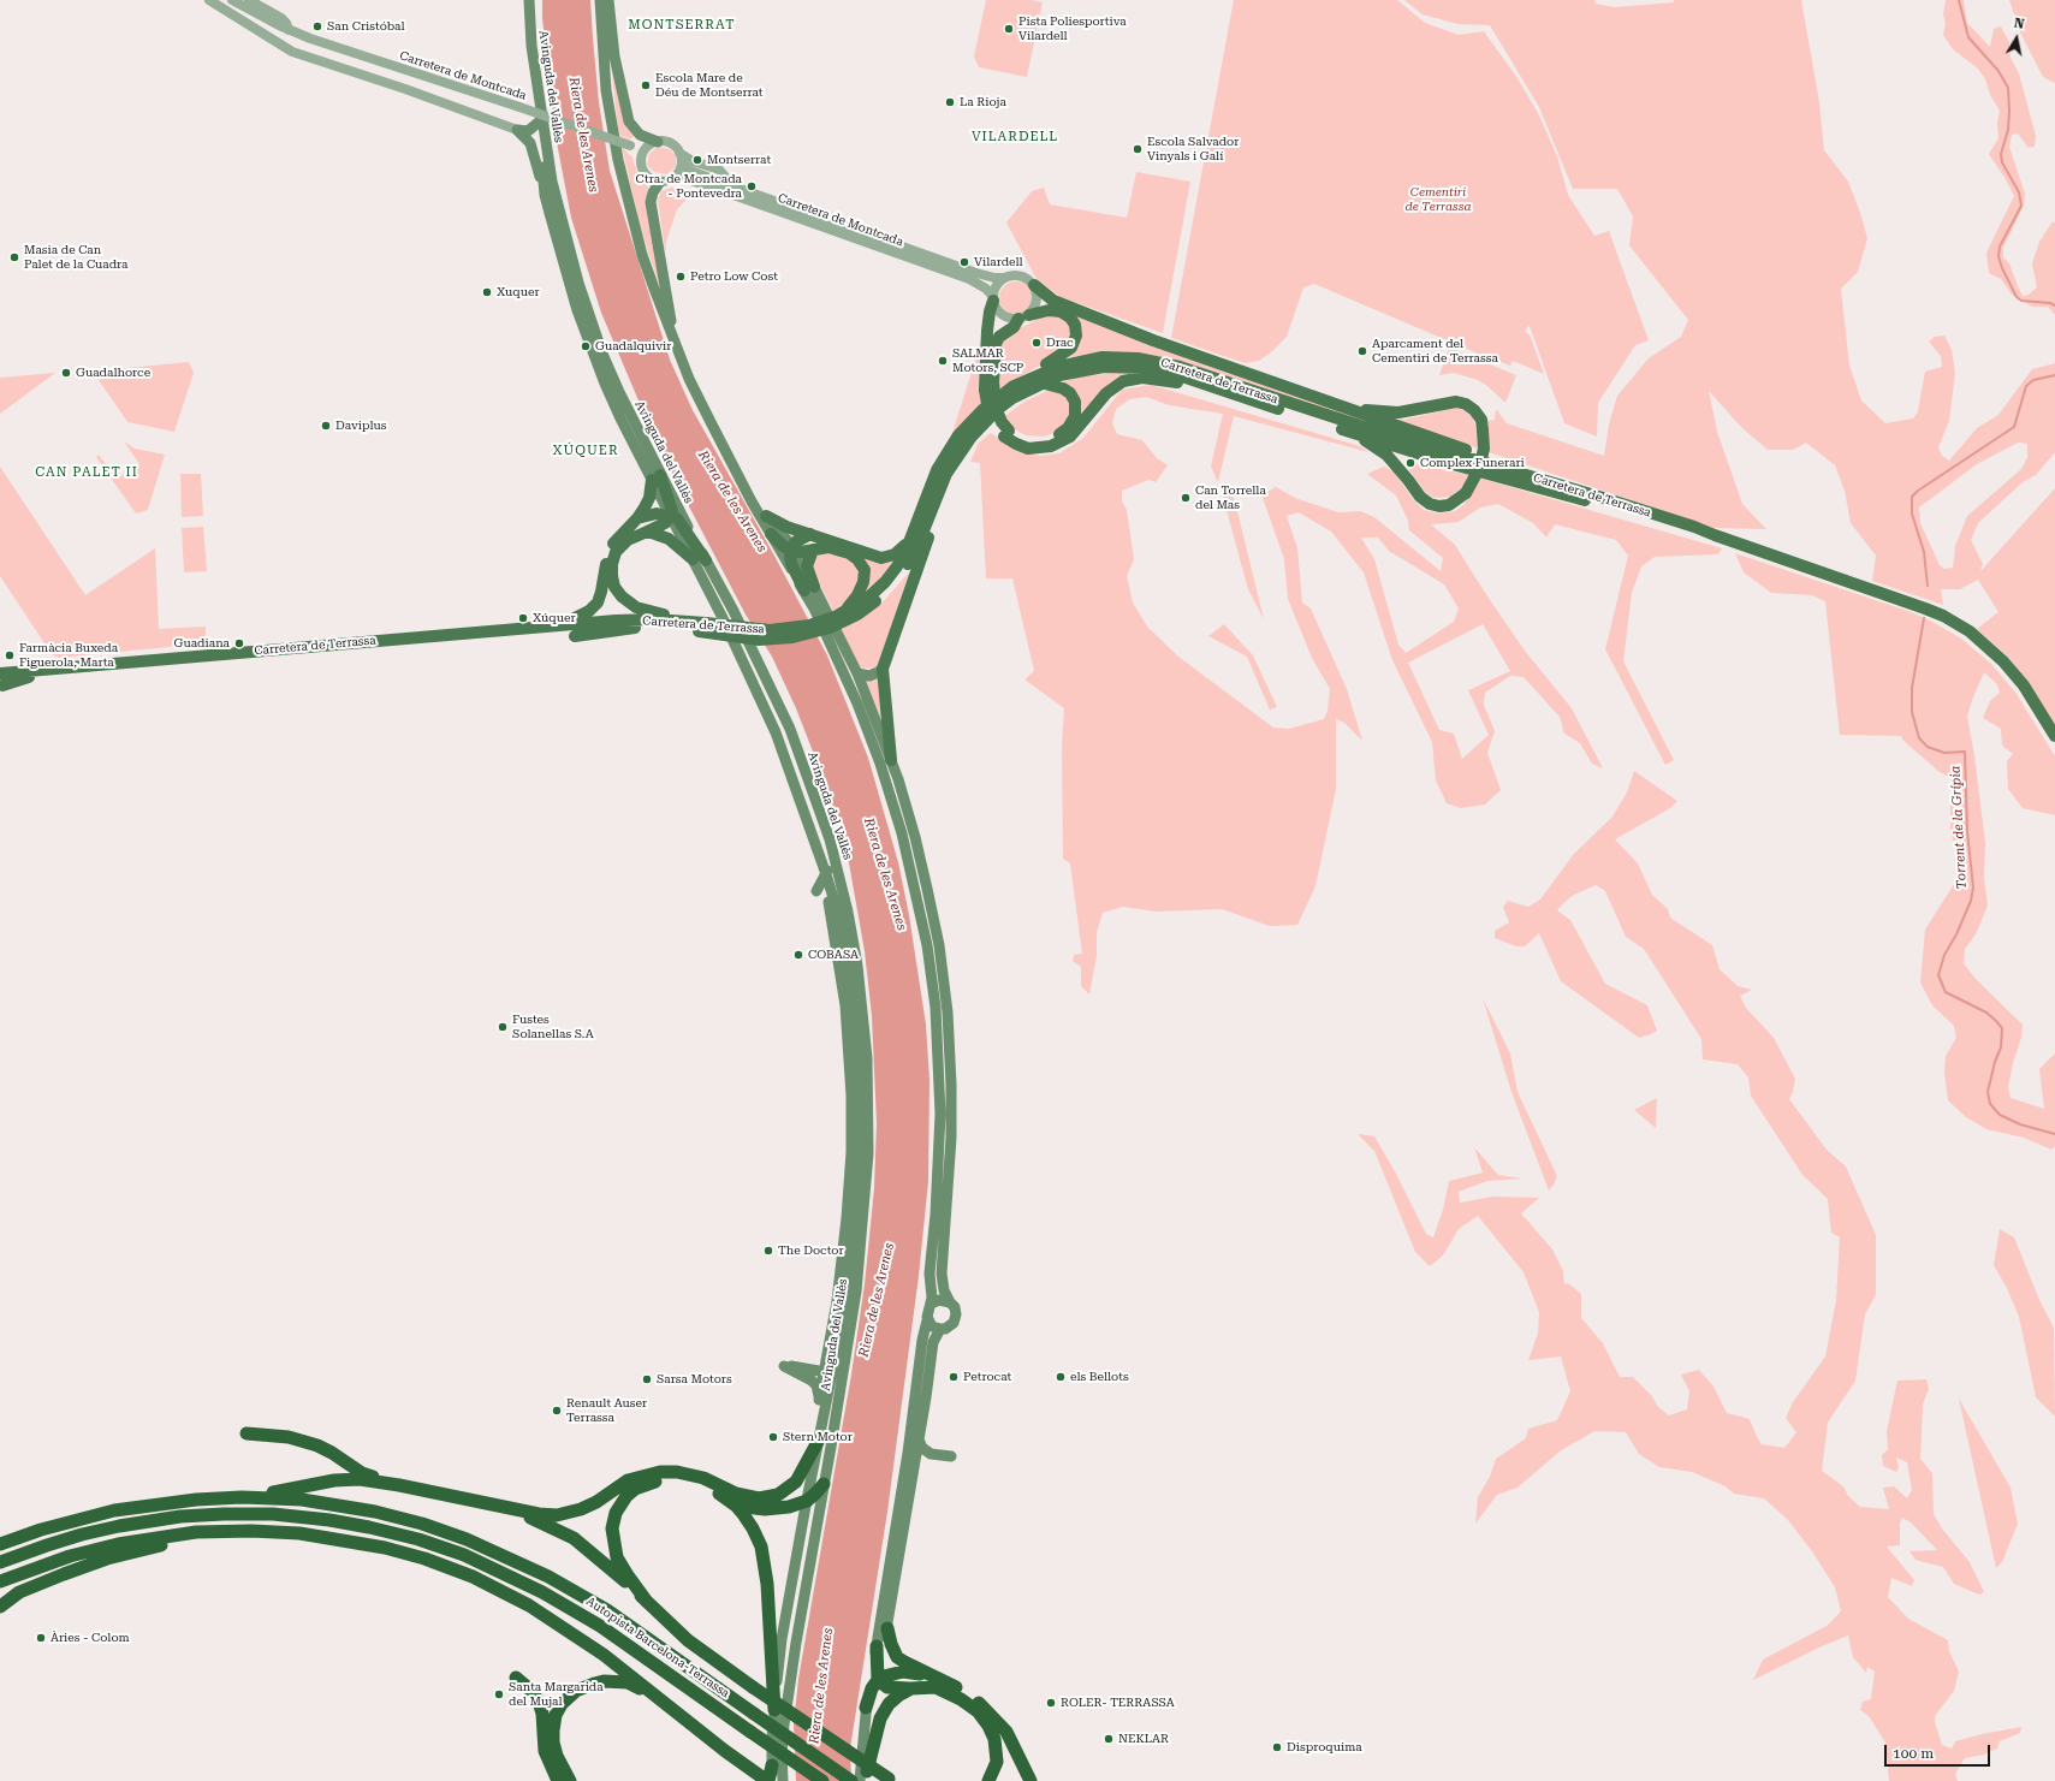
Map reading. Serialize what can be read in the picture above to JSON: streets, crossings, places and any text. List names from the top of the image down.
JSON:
{
  "streets": {
    "highway": ["Autopista Barcelona-Terrassa"],
    "main road": ["Avinguda del Vallès", "Carretera de Terrassa"],
    "street": ["Carretera de Montcada"]
  },
  "districts": [
    "MONTSERRAT",
    "VILARDELL",
    "XÚQUER",
    "CAN PALET II"
  ],
  "water": ["Riera de les Arenes", "Torrent de la Grípia"],
  "parks": ["Cementiri de Terrassa"],
  "places": [
    "San Cristóbal",
    "Pista Poliesportiva Vilardell",
    "Escola Mare de Déu de Montserrat",
    "La Rioja",
    "Escola Salvador Vinyals i Galí",
    "Montserrat",
    "Ctra. de Montcada - Pontevedra",
    "Masia de Can Palet de la Cuadra",
    "Vilardell",
    "Petro Low Cost",
    "Xuquer",
    "Drac",
    "Guadalquivir",
    "Aparcament del Cementiri de Terrassa",
    "SALMAR Motors, SCP",
    "Guadalhorce",
    "Daviplus",
    "Complex Funerari",
    "Can Torrella del Mas",
    "Xúquer",
    "Guadiana",
    "Farmàcia Buxeda Figuerola, Marta",
    "COBASA",
    "Fustes Solanellas S.A",
    "The Doctor",
    "Petrocat",
    "els Bellots",
    "Sarsa Motors",
    "Renault Auser Terrassa",
    "Stern Motor",
    "Àries - Colom",
    "Santa Margarida del Mujal",
    "ROLER- TERRASSA",
    "NEKLAR",
    "Disproquima"
  ],
  "scale_bar": "100 m",
  "north": "top"
}
